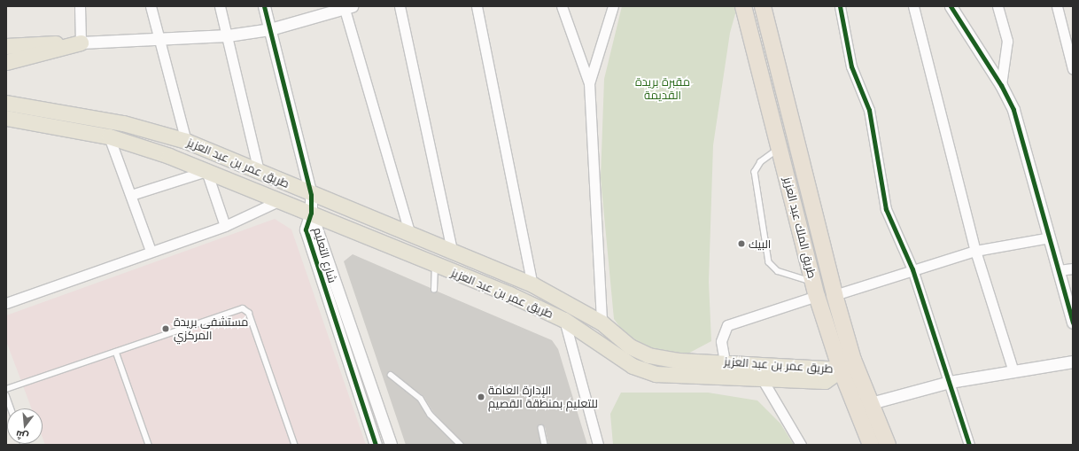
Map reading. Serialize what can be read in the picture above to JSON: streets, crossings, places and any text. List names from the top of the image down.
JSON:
{
  "streets": {
    "highway": ["طريق الملك عبد العزيز"],
    "main road": ["طريق عمر بن عبد العزيز"],
    "street": ["شارع التعليم"]
  },
  "crossings": [
    ["طريق عمر بن عبد العزيز", "طريق الملك عبد العزيز"],
    ["طريق عمر بن عبد العزيز", "شارع التعليم"]
  ],
  "parks": ["مقبرة بريدة القديمة"],
  "places": ["البيك", "مستشفى بريدة المركزي", "الإدارة العامة للتعليم بمنطقة القصيم"],
  "north": "bottom"
}
